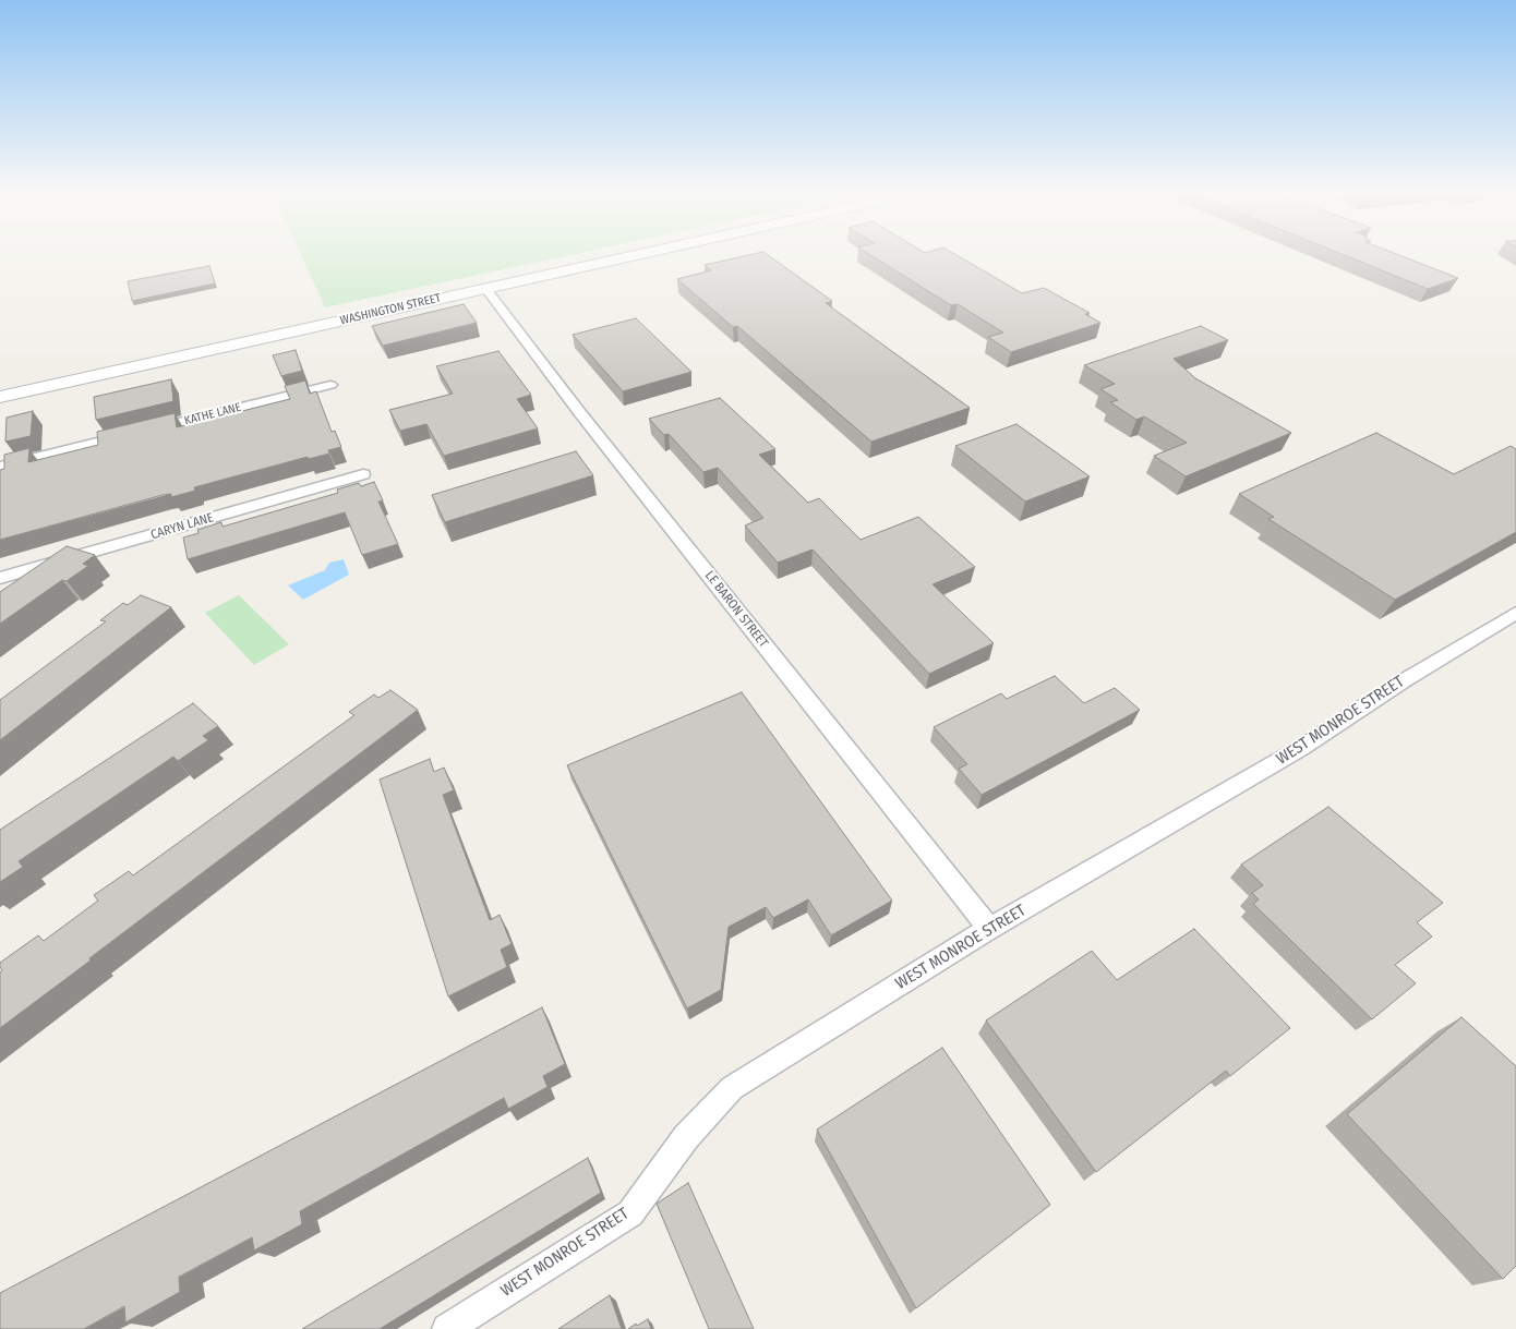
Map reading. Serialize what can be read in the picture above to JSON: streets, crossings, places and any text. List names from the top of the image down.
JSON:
{
  "streets": {
    "main road": ["WASHINGTON STREET"],
    "street": [
      "KATHE LANE",
      "CARYN LANE",
      "LE BARON STREET",
      "WEST MONROE STREET"
    ]
  },
  "crossings": [
    ["WASHINGTON STREET", "LE BARON STREET"],
    ["LE BARON STREET", "WEST MONROE STREET"]
  ]
}
